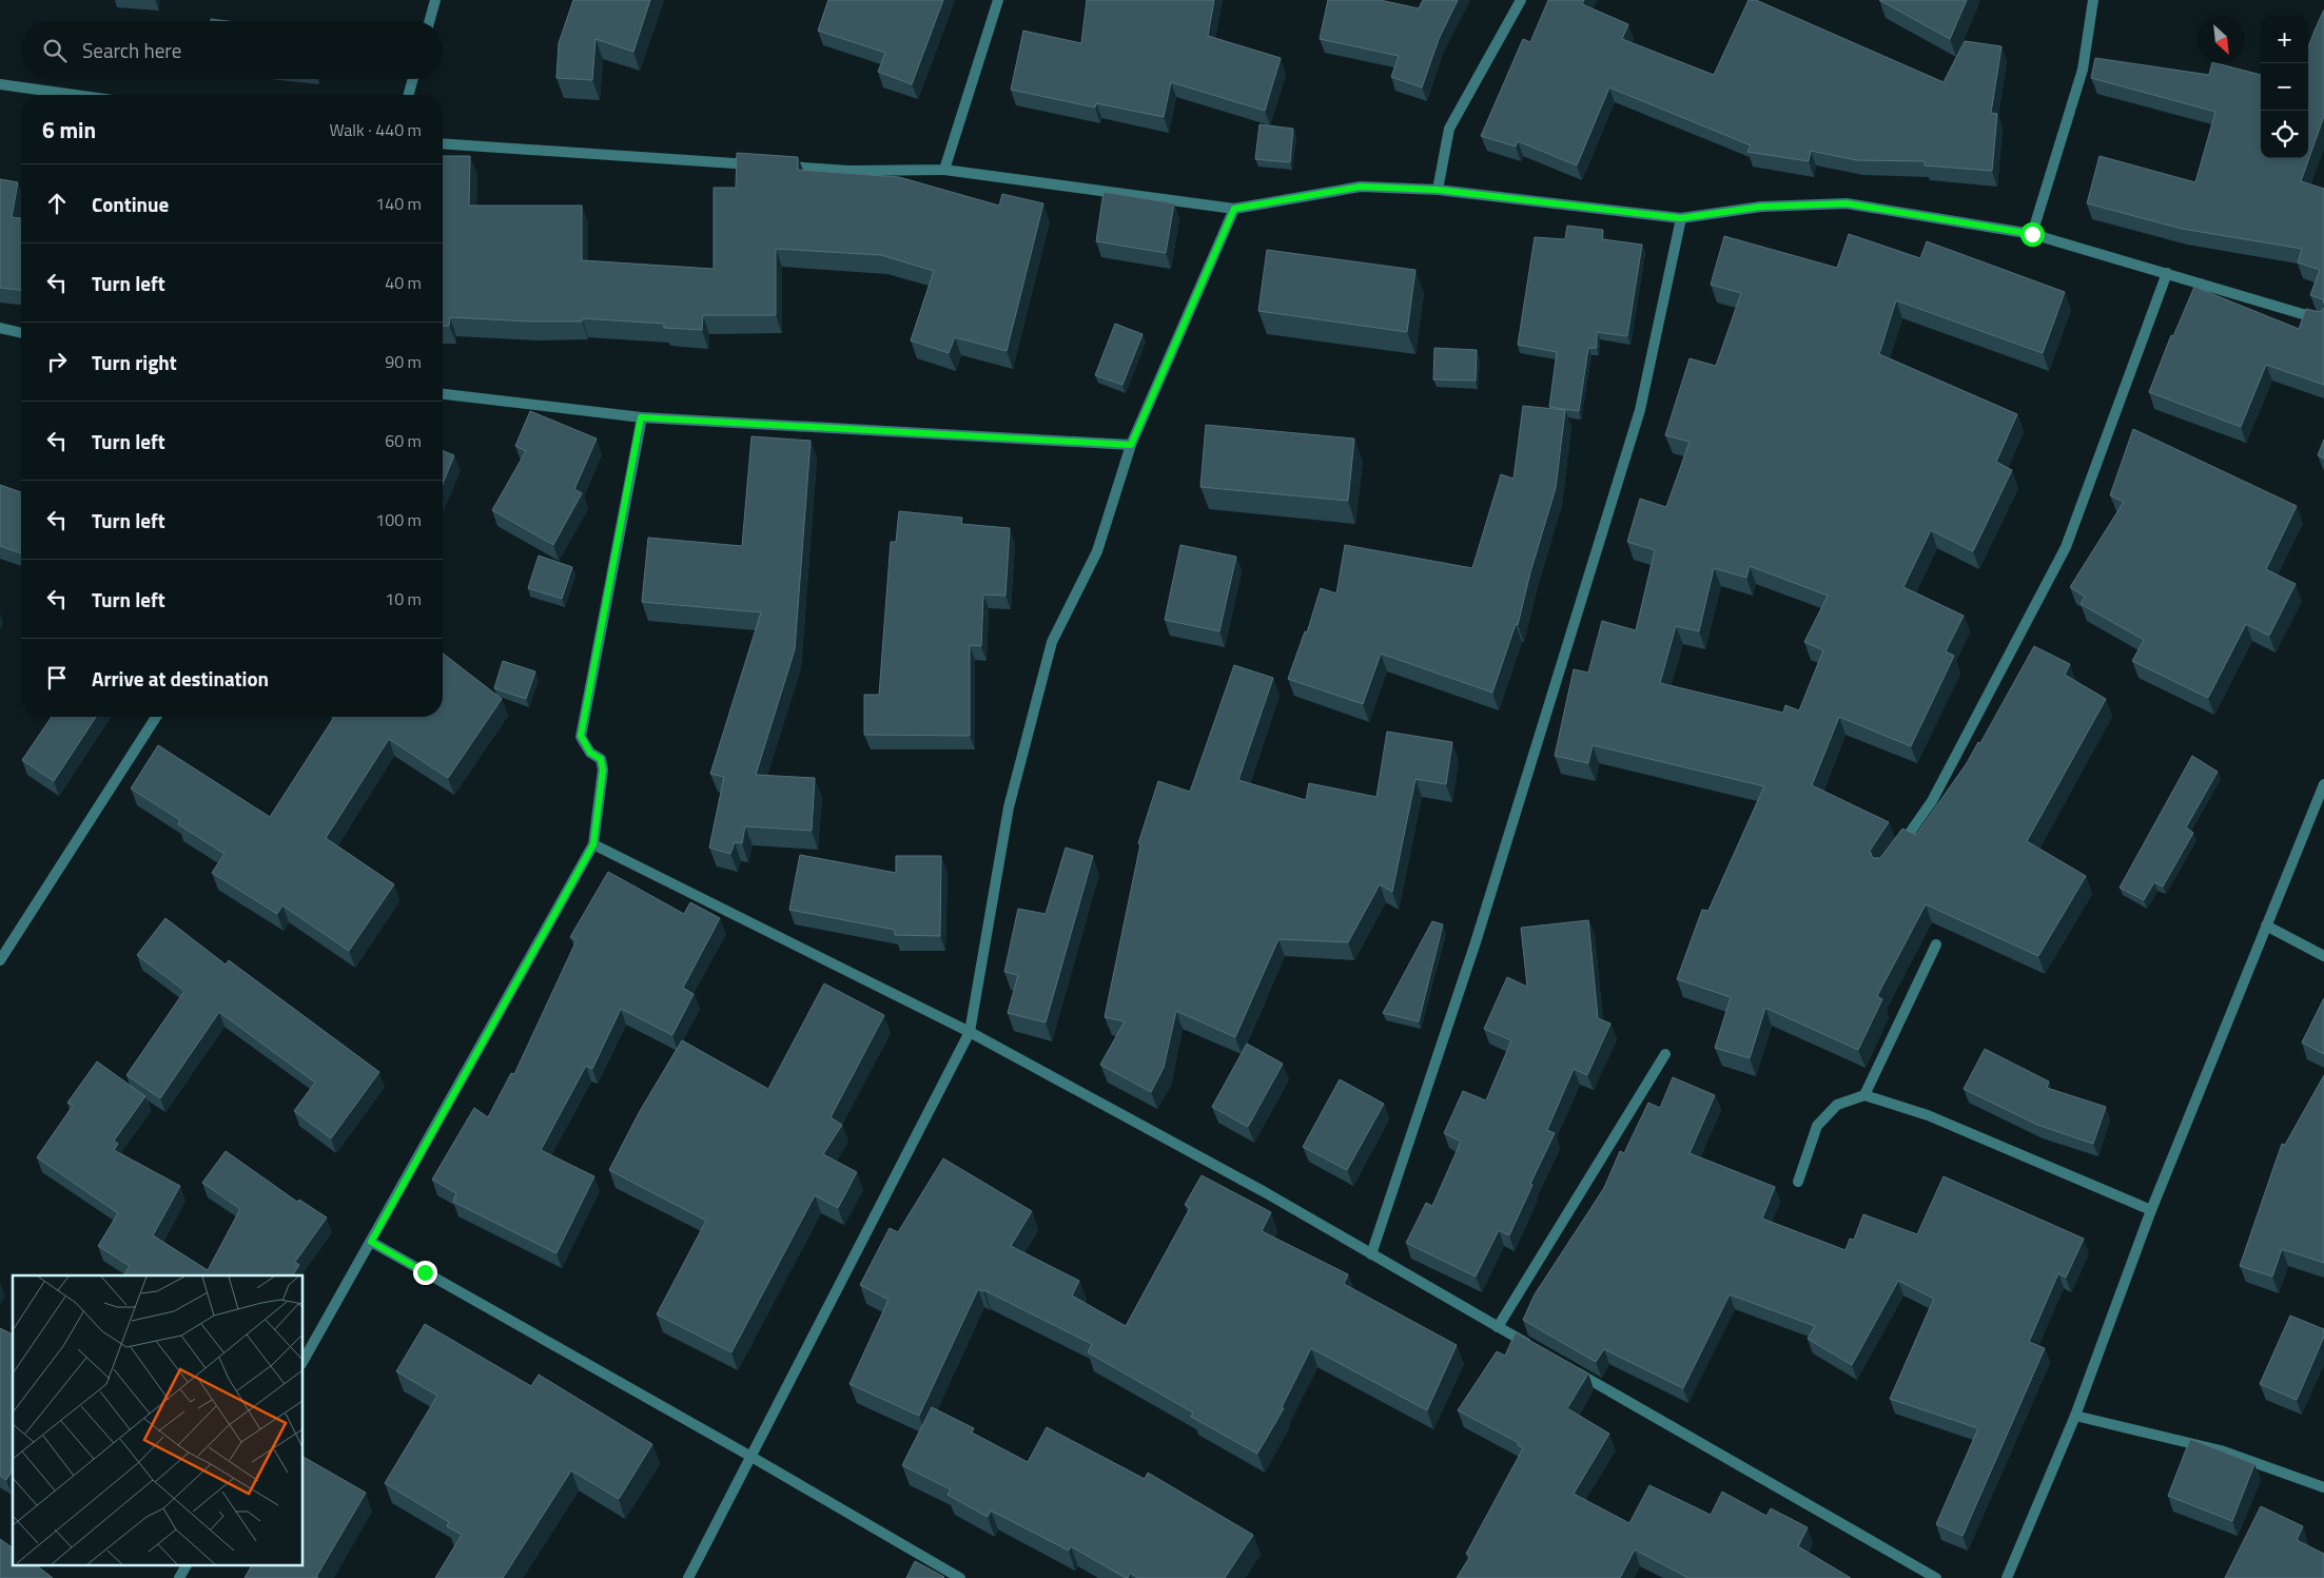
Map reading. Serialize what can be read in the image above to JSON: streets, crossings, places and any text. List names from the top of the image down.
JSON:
{
  "north": "bottom right",
  "page": {
    "map_buttons": ["+", "−"],
    "search": "Search here",
    "heading": ["6 min", "Walk · 440 m"],
    "list": [
      ["Continue", "140 m"],
      ["Turn left", "40 m"],
      ["Turn right", "90 m"],
      ["Turn left", "60 m"],
      ["Turn left", "100 m"],
      ["Turn left", "10 m"],
      "Arrive at destination"
    ]
  }
}
